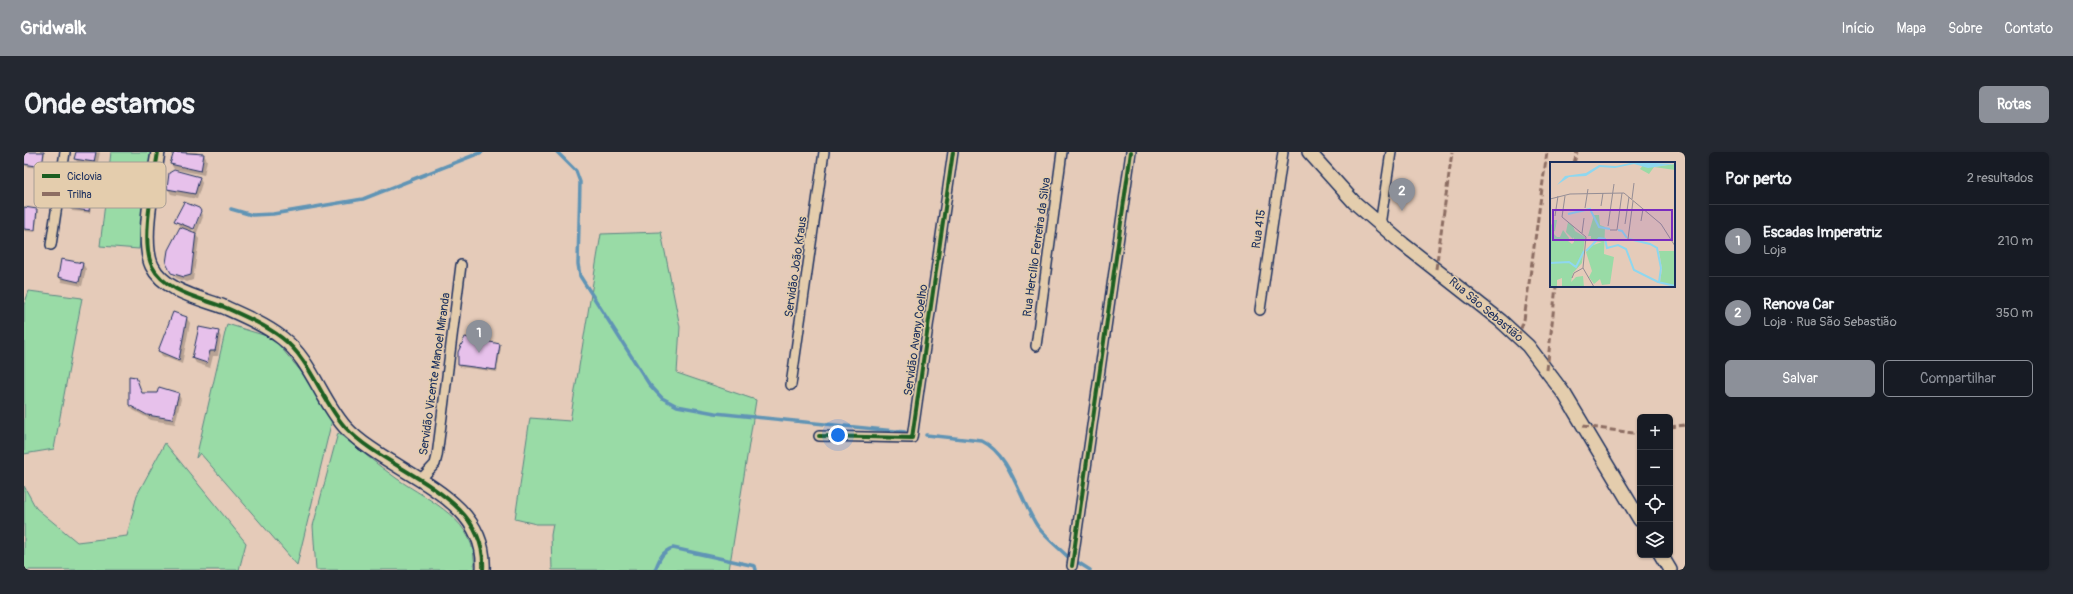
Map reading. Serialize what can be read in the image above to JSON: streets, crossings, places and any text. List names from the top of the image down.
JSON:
{
  "streets": {
    "street": [
      "Rua 415",
      "Rua Hercílio Ferreira da Silva",
      "Servidão João Kraus",
      "Rua São Sebastião",
      "Servidão Avany Coelho",
      "Servidão Vicente Manoel Miranda"
    ]
  },
  "legend": ["Ciclovia", "Trilha"],
  "page": {
    "header": "Gridwalk",
    "nav": [
      "Início",
      "Mapa",
      "Sobre",
      "Contato"
    ],
    "buttons": [
      "Rotas",
      ["Salvar", "Compartilhar"]
    ],
    "title": "Onde estamos",
    "heading": ["Por perto", "2 resultados"],
    "pins": ["2", "1"],
    "list": [
      {
        "mark": "1",
        "name": "Escadas Imperatriz",
        "note": "Loja",
        "value": "210 m"
      },
      {
        "mark": "2",
        "name": "Renova Car",
        "note": "Loja · Rua São Sebastião",
        "value": "350 m"
      }
    ],
    "map_buttons": ["+", "−"]
  }
}
